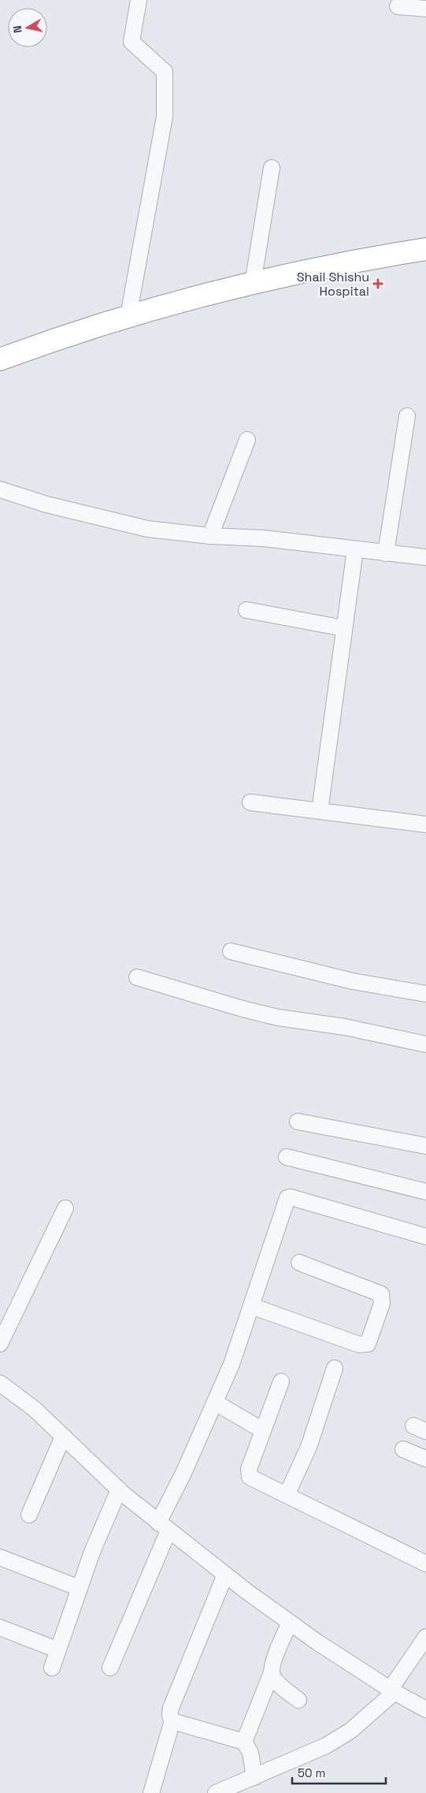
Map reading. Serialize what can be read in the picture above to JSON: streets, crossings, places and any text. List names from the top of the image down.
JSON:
{
  "places": {
    "health": ["Shail Shishu Hospital"]
  },
  "scale_bar": "50 m",
  "north": "left"
}
